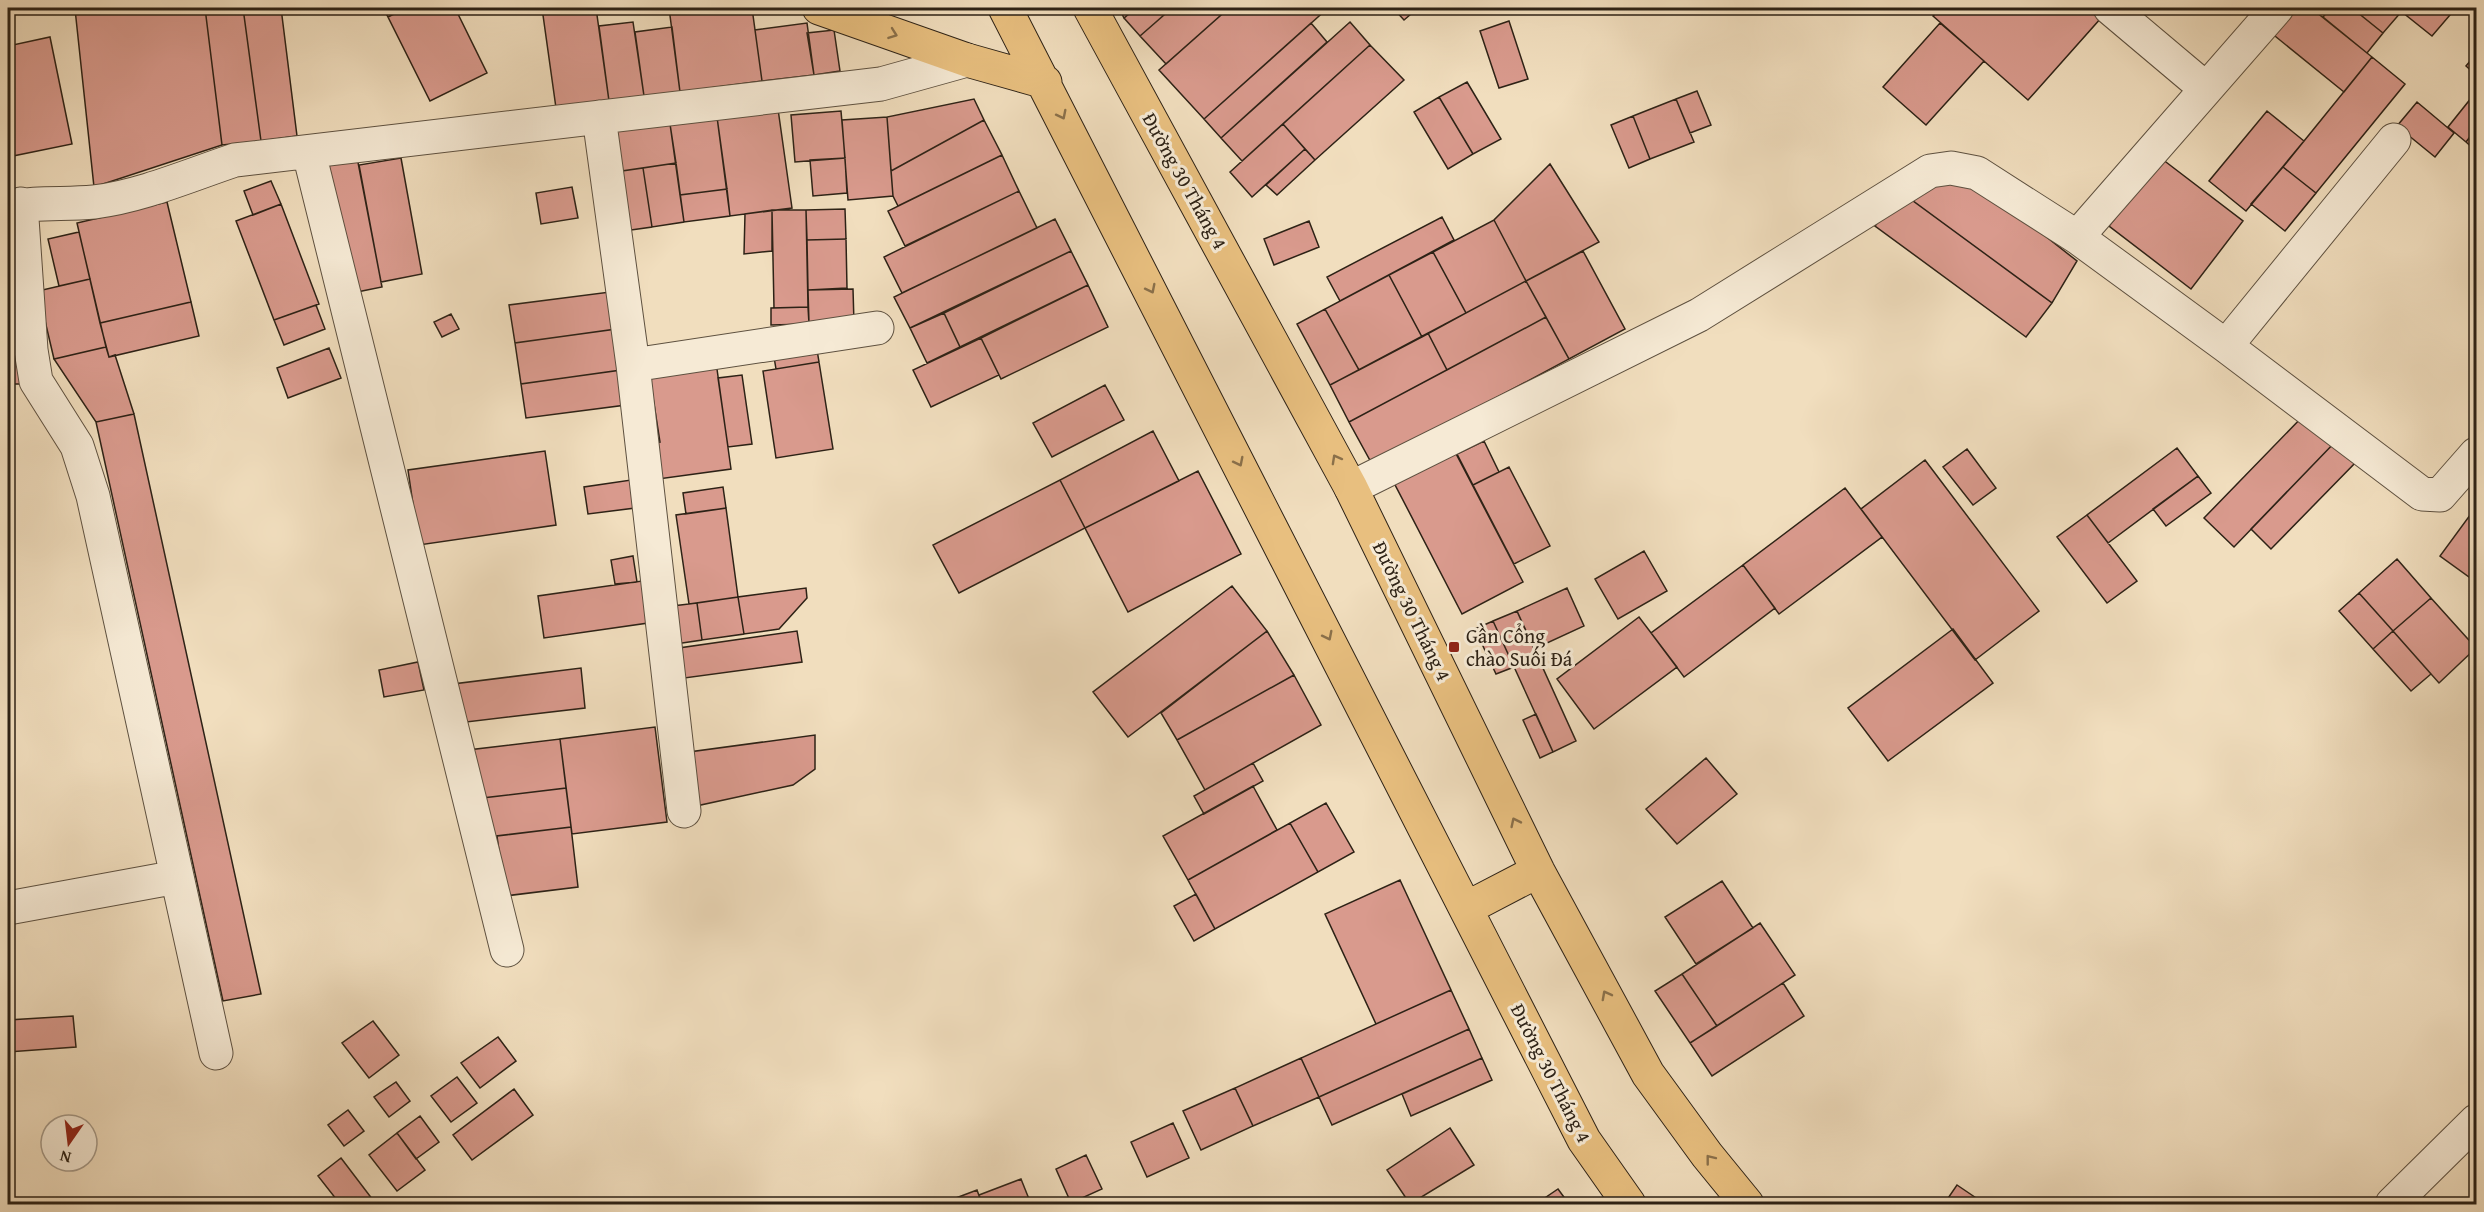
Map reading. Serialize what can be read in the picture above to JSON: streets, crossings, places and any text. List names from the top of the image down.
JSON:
{
  "streets": {
    "main road": ["Đường 30 Tháng 4"]
  },
  "places": {
    "transit": ["Gần Cổng chào Suối Đá"]
  },
  "north": "bottom"
}
